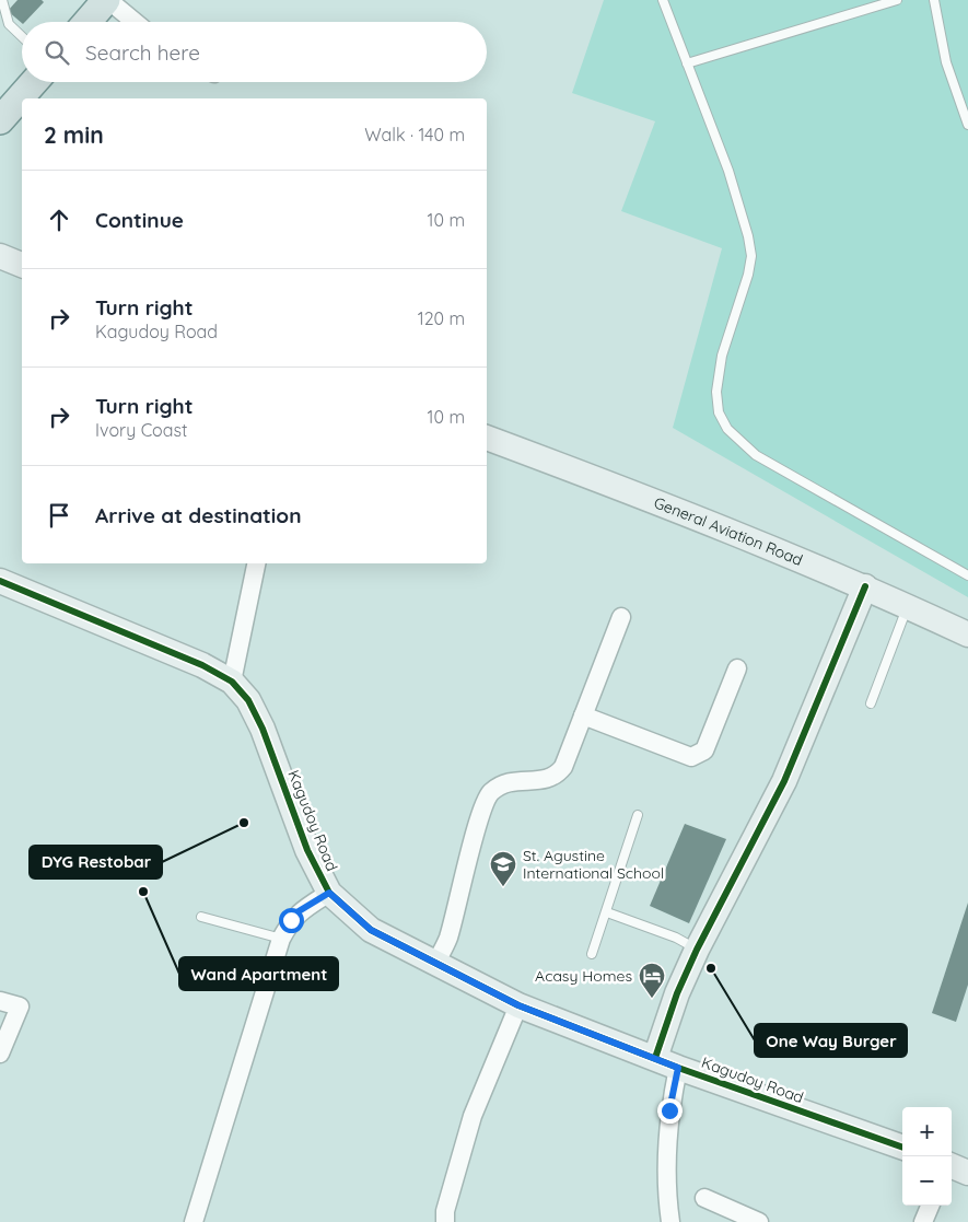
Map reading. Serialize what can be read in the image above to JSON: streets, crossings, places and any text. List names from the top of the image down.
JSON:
{
  "streets": {
    "street": ["General Aviation Road", "Kagudoy Road"]
  },
  "places": {
    "other": ["DYG Restobar", "Wand Apartment", "One Way Burger"],
    "school or university": ["St. Agustine International School"],
    "hotel": ["Acasy Homes"]
  },
  "page": {
    "search": "Search here",
    "heading": ["2 min", "Walk · 140 m"],
    "list": [
      ["Continue", "10 m"],
      ["Turn right", "Kagudoy Road", "120 m"],
      ["Turn right", "Ivory Coast", "10 m"],
      "Arrive at destination"
    ],
    "map_buttons": ["+", "−"]
  }
}
